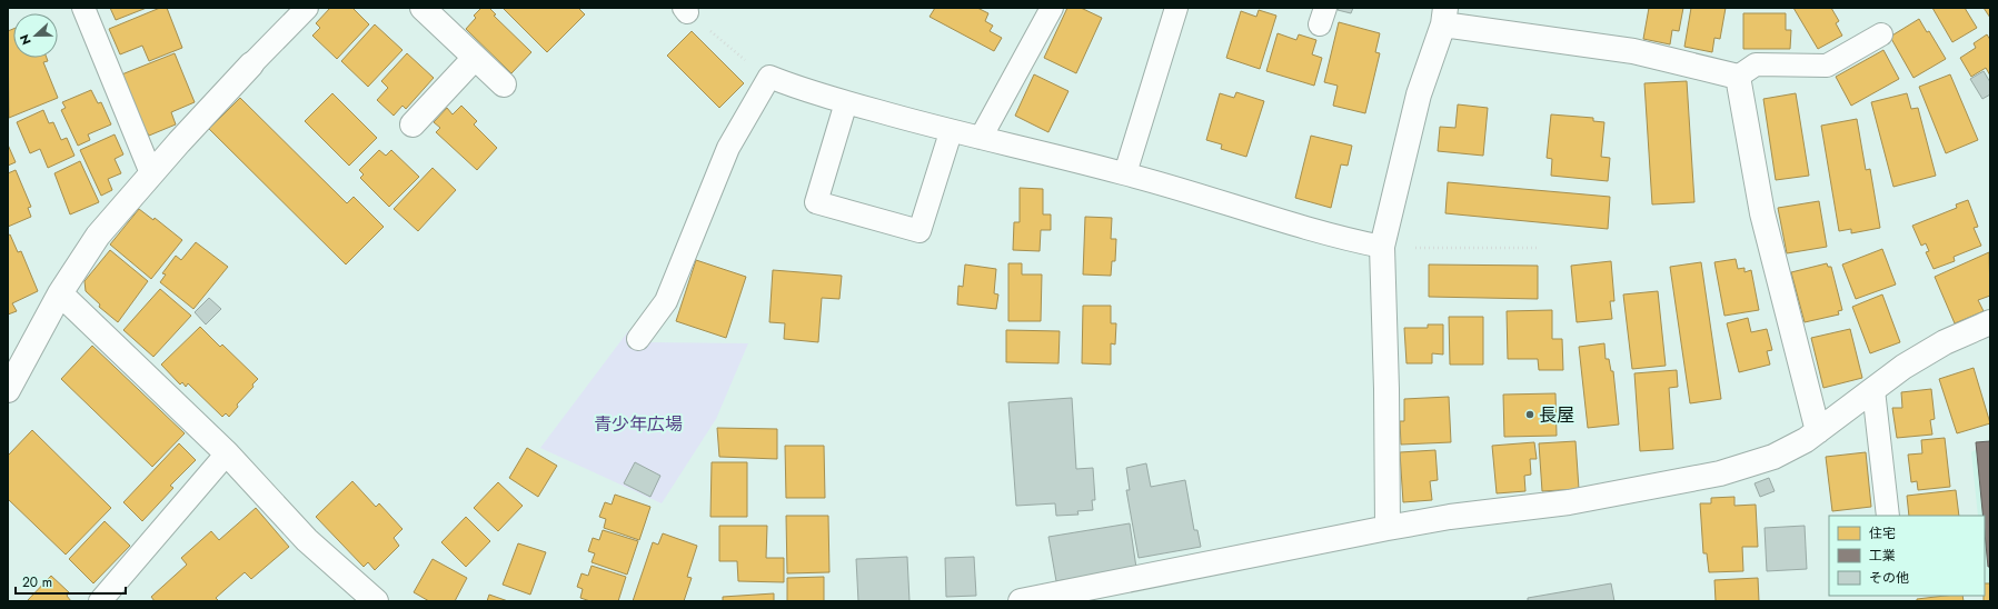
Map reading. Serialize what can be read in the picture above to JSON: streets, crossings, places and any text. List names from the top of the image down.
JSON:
{
  "parks": ["青少年広場"],
  "places": ["長屋"],
  "legend": ["住宅", "工業", "その他"],
  "scale_bar": "20 m",
  "north": "left"
}
